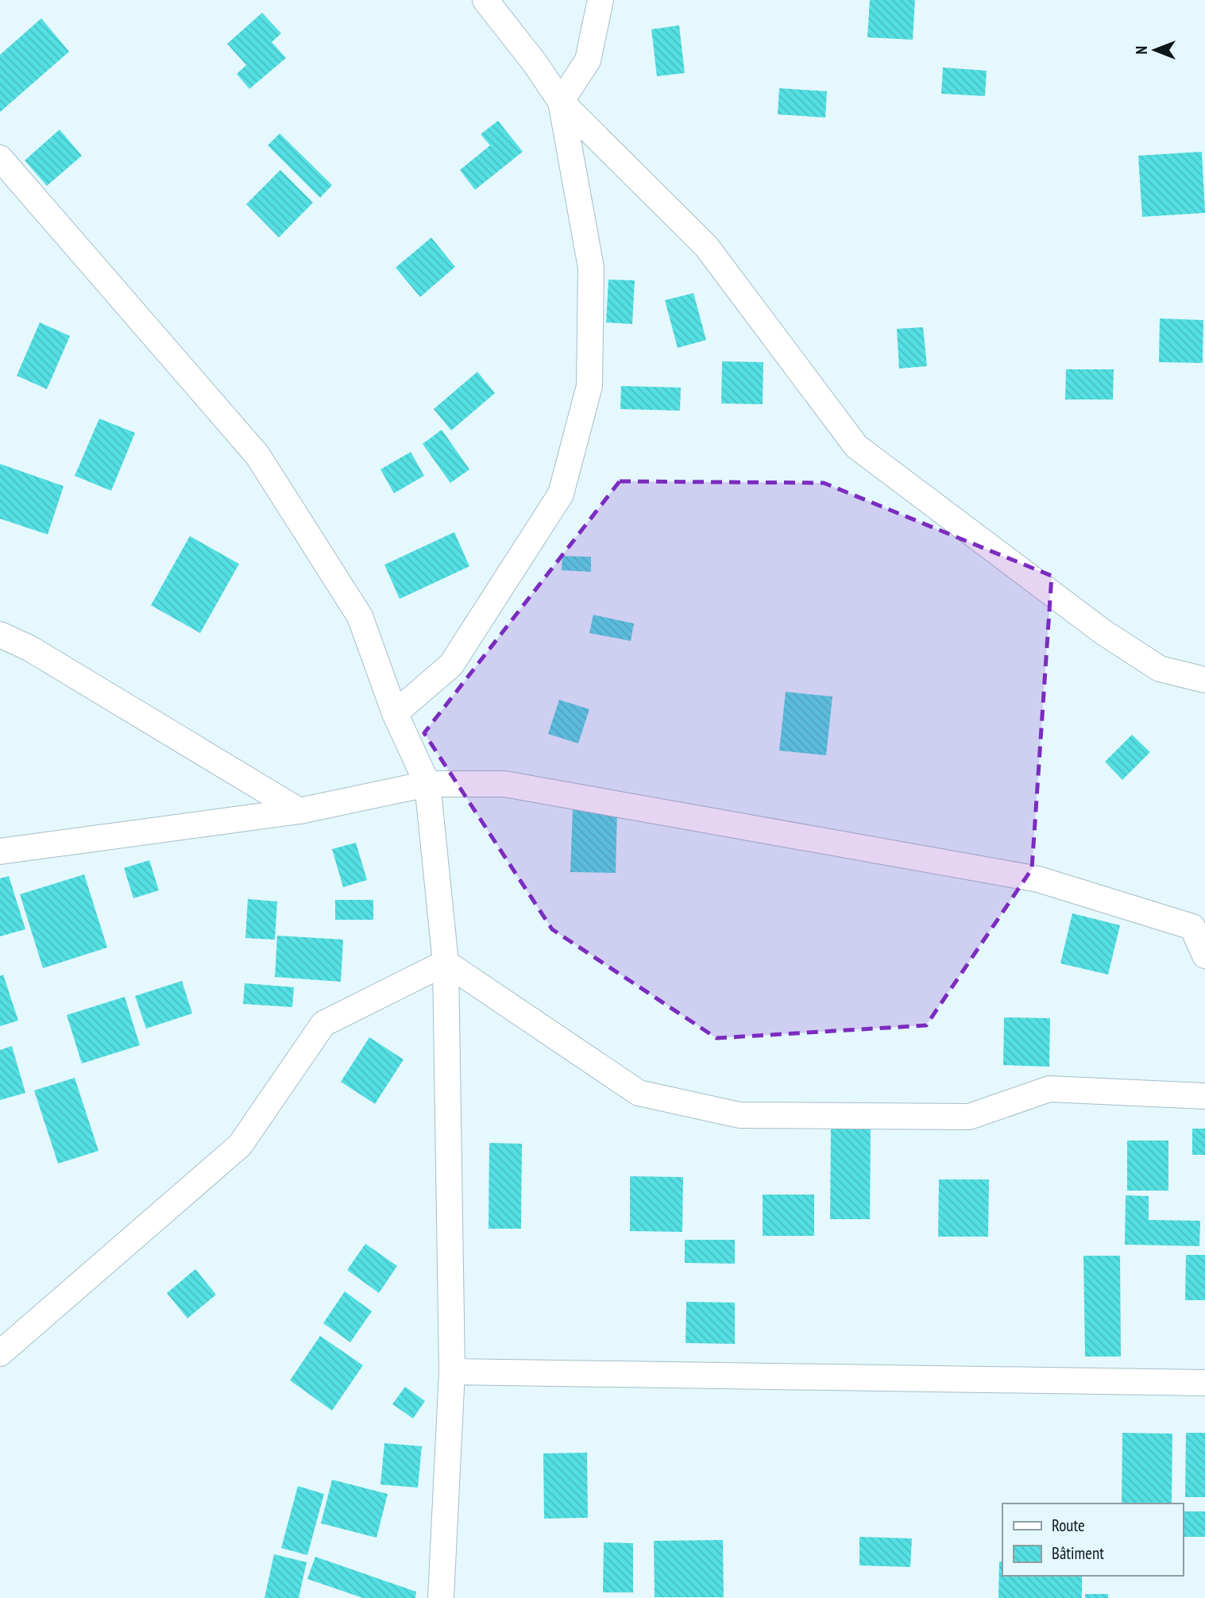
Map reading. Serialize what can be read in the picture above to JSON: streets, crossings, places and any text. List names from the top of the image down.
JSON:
{
  "legend": ["Route", "Bâtiment"],
  "north": "left"
}
